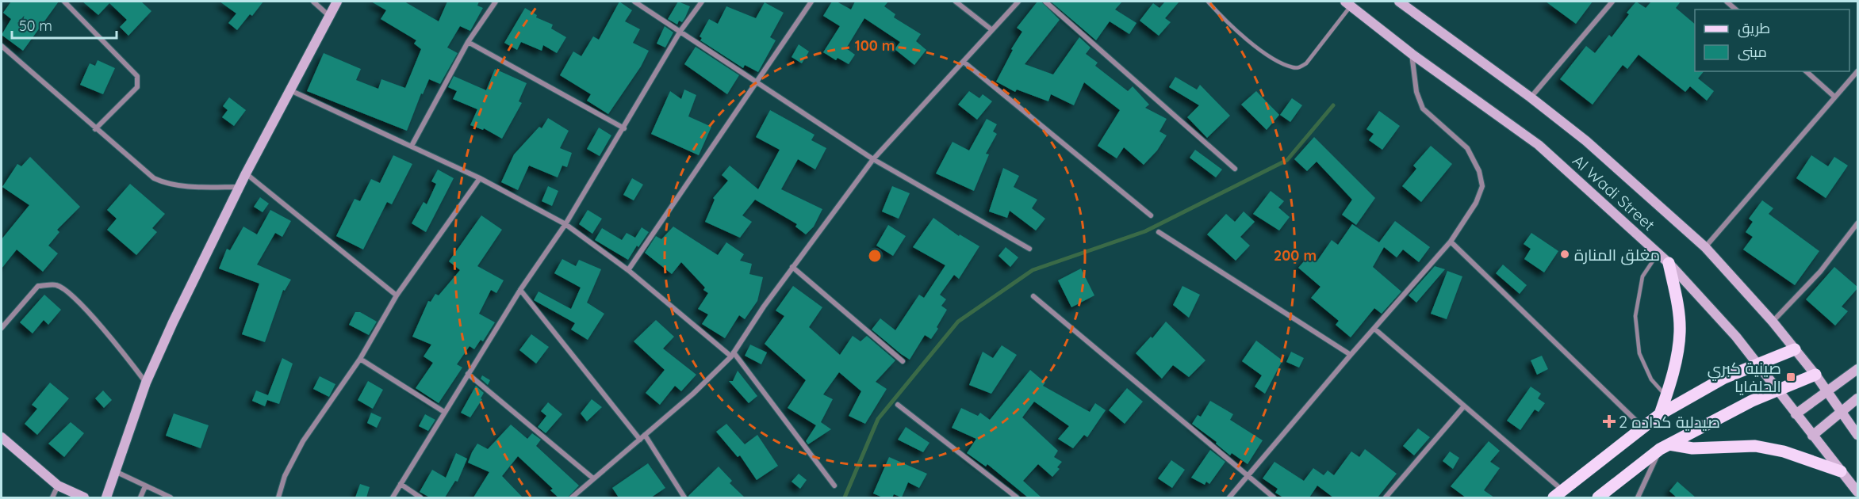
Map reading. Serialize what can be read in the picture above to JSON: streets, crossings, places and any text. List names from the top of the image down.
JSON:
{
  "streets": {
    "main road": ["Al Wadi Street"]
  },
  "places": {
    "other": ["مغلق المنارة"],
    "transit": ["صينية كبري الحلفايا"],
    "health": ["صيدلية كداده 2"]
  },
  "legend": ["طريق", "مبنى"],
  "scale_bar": "50 m",
  "rings": ["100 m", "200 m"]
}
